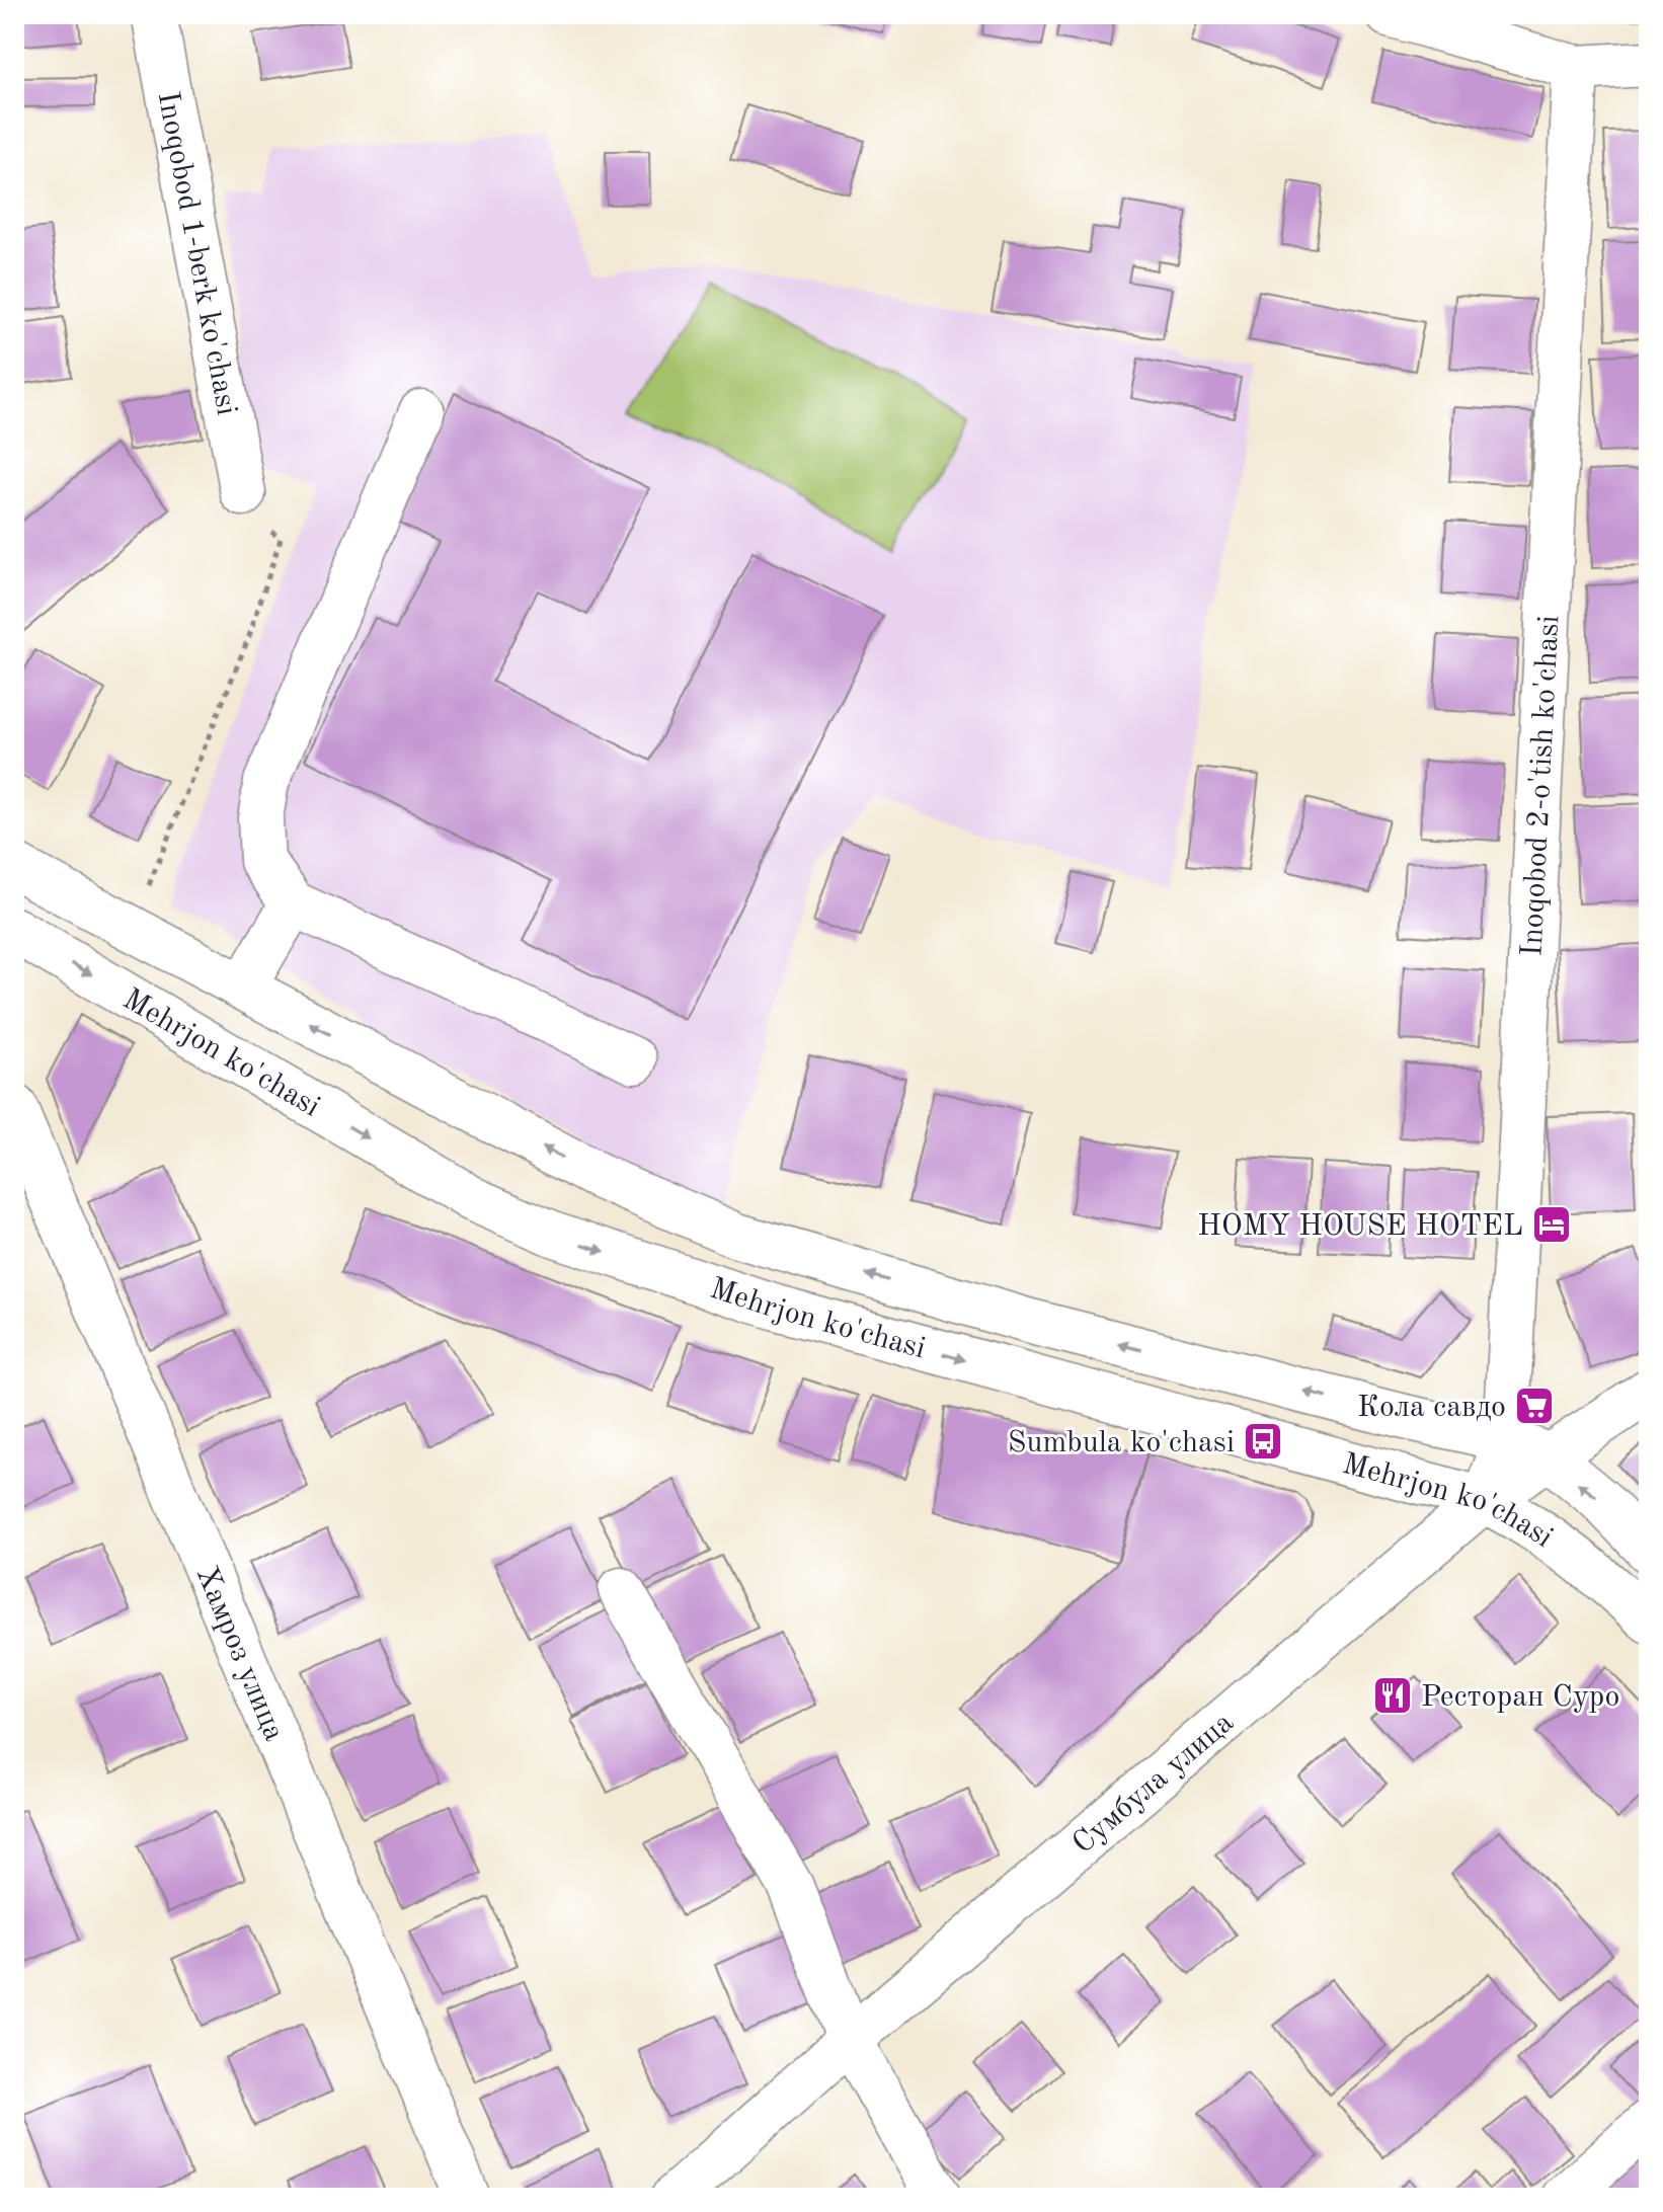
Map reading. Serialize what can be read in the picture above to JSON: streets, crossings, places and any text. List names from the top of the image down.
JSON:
{
  "streets": {
    "street": [
      "Inoqobod 1-berk ko'chasi",
      "Inoqobod 2-o'tish ko'chasi",
      "Mehrjon ko'chasi",
      "Хамроз улица",
      "Сумбула улица"
    ]
  },
  "crossings": [
    ["Inoqobod 2-o'tish ko'chasi", "Mehrjon ko'chasi"],
    ["Inoqobod 2-o'tish ko'chasi", "Сумбула улица"],
    ["Mehrjon ko'chasi", "Сумбула улица"]
  ],
  "places": {
    "hotel": ["HOMY HOUSE HOTEL"],
    "supermarket": ["Кола савдо"],
    "bus stop": ["Sumbula ko'chasi"],
    "restaurant": ["Ресторан Суро"]
  }
}
